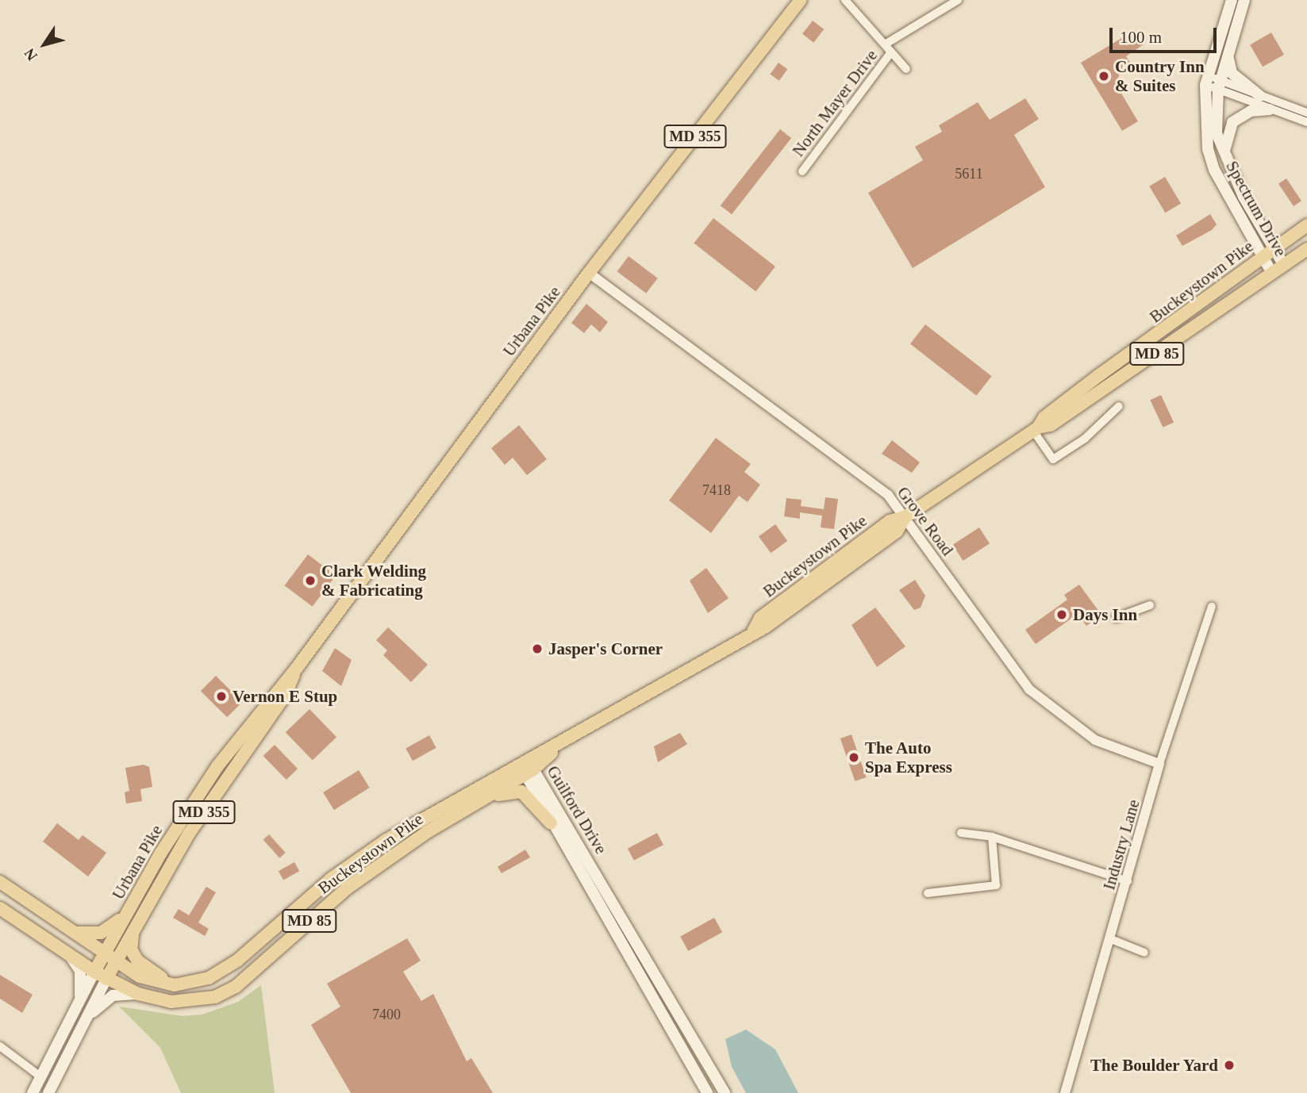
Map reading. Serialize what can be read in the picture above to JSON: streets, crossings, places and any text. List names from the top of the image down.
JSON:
{
  "streets": {
    "main road": [
      "MD 355",
      "Spectrum Drive",
      "Buckeystown Pike",
      "Urbana Pike",
      "MD 85",
      "Guilford Drive"
    ],
    "street": ["North Mayer Drive", "Grove Road", "Industry Lane"]
  },
  "crossings": [
    ["MD 355", "Buckeystown Pike"],
    ["MD 355", "Urbana Pike"],
    ["Spectrum Drive", "Buckeystown Pike"],
    ["Buckeystown Pike", "Urbana Pike"],
    ["Buckeystown Pike", "Grove Road"],
    ["Buckeystown Pike", "Guilford Drive"],
    ["Urbana Pike", "Grove Road"],
    ["Grove Road", "Industry Lane"]
  ],
  "places": [
    "Country Inn & Suites",
    "Clark Welding & Fabricating",
    "Days Inn",
    "Jasper's Corner",
    "Vernon E Stup",
    "The Auto Spa Express",
    "The Boulder Yard"
  ],
  "house_numbers": ["5611", "7418", "7400"],
  "scale_bar": "100 m",
  "north": "bottom left"
}
